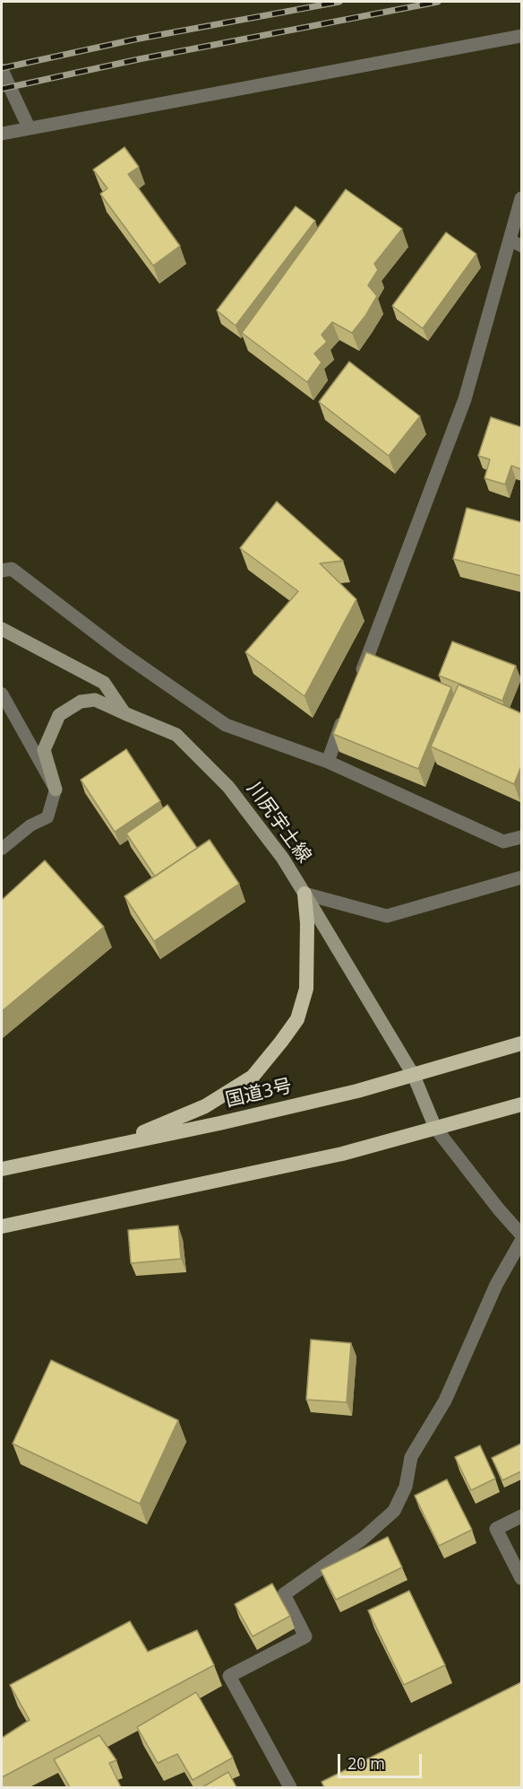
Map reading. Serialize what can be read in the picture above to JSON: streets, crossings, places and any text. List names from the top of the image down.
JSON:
{
  "streets": {
    "highway": ["国道3号"],
    "main road": ["川尻宇土線"]
  },
  "crossings": [
    ["川尻宇土線", "国道3号"]
  ],
  "scale_bar": "20 m"
}
